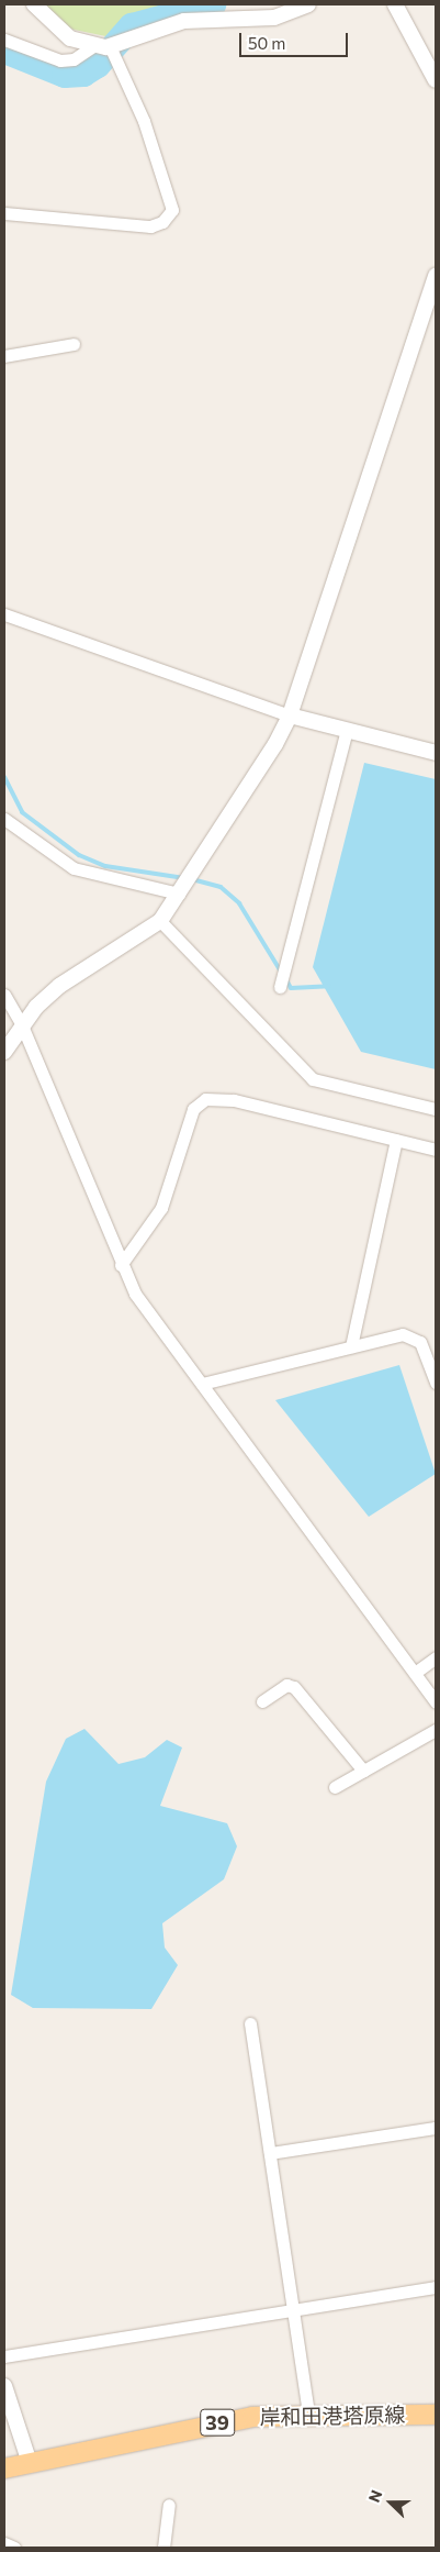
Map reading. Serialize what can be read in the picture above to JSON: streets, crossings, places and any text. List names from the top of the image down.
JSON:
{
  "streets": {
    "main road": ["岸和田港塔原線", "39"]
  },
  "scale_bar": "50 m",
  "north": "left"
}
